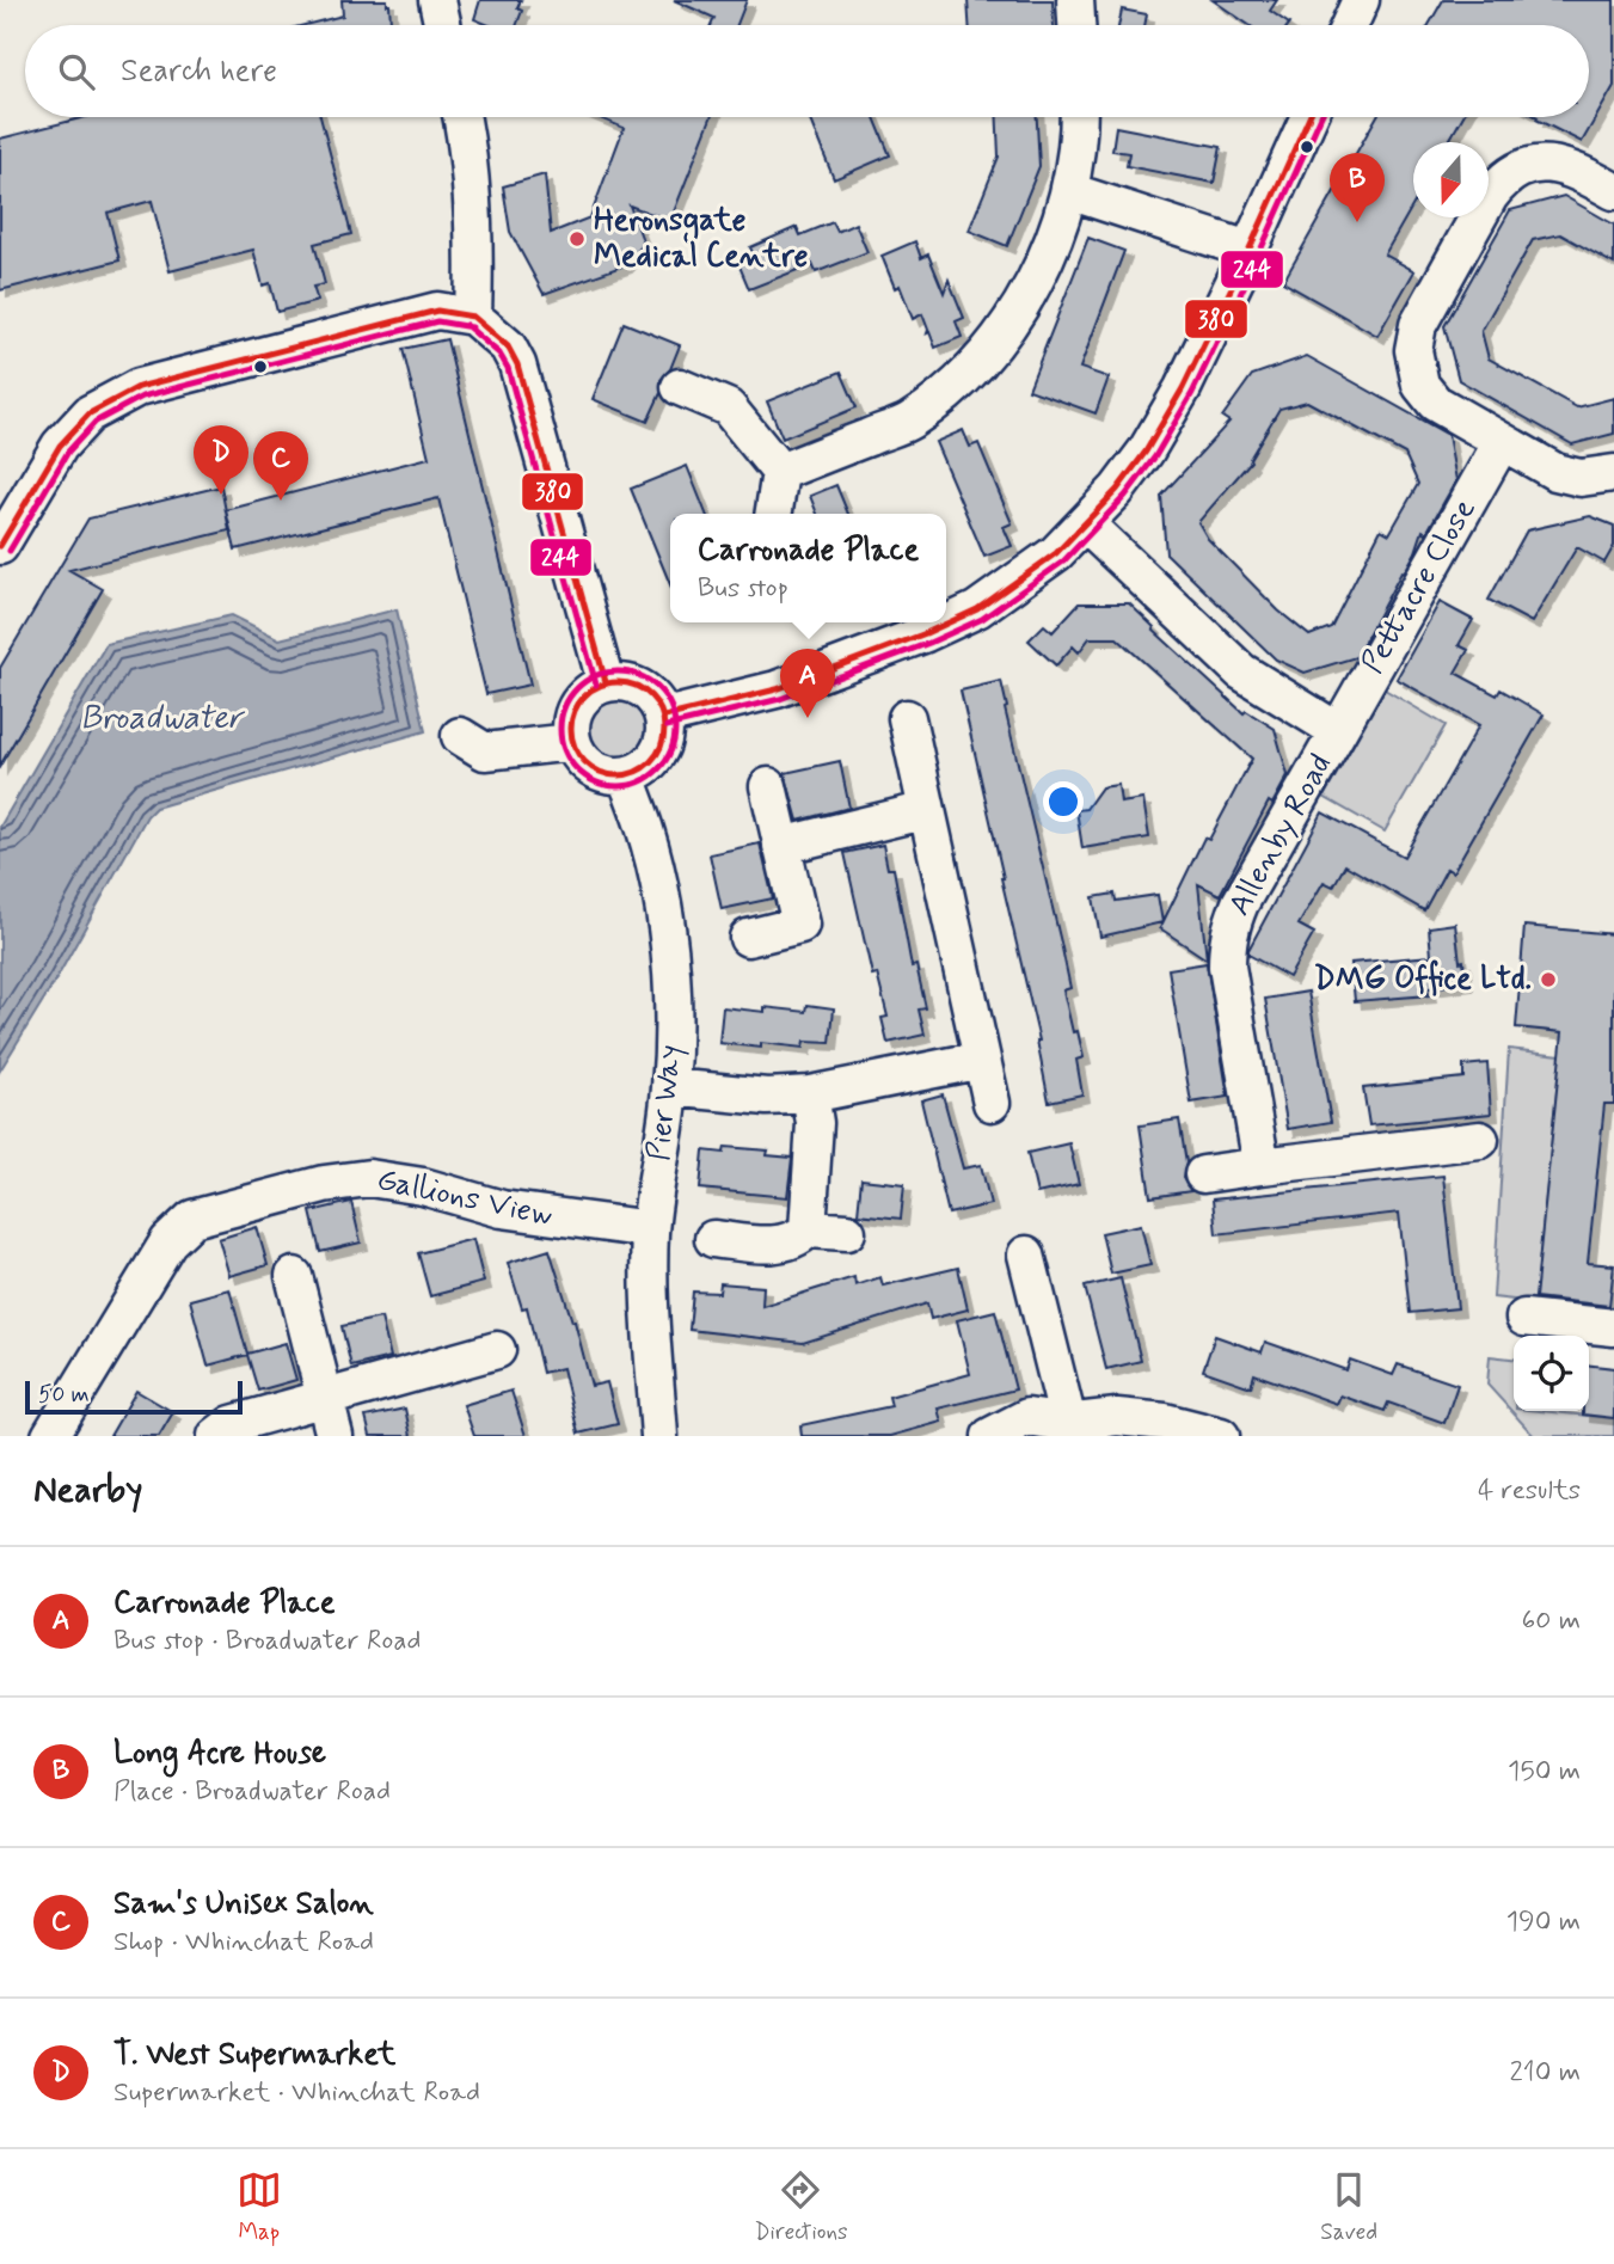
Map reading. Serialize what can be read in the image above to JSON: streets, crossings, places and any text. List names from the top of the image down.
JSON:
{
  "streets": {
    "street": [
      "Pettacre Close",
      "Allenby Road",
      "Pier Way",
      "Gallions View"
    ]
  },
  "crossings": [
    ["Pettacre Close", "Allenby Road"],
    ["Pier Way", "Gallions View"]
  ],
  "water": ["Broadwater"],
  "places": ["Heronsgate Medical Centre", "DMG Office Ltd."],
  "lines": ["transit line 380", "transit line 244"],
  "scale_bar": "50 m",
  "north": "bottom",
  "page": {
    "search": "Search here",
    "pins": [
      "B",
      "D",
      "C",
      "A"
    ],
    "popup": ["Carronade Place", "Bus stop"],
    "scale": "50 m",
    "heading": ["Nearby", "4 results"],
    "list": [
      {
        "mark": "A",
        "name": "Carronade Place",
        "note": "Bus stop · Broadwater Road",
        "value": "60 m"
      },
      {
        "mark": "B",
        "name": "Long Acre House",
        "note": "Place · Broadwater Road",
        "value": "150 m"
      },
      {
        "mark": "C",
        "name": "Sam's Unisex Salon",
        "note": "Shop · Whinchat Road",
        "value": "190 m"
      },
      {
        "mark": "D",
        "name": "T. West Supermarket",
        "note": "Supermarket · Whinchat Road",
        "value": "210 m"
      }
    ],
    "nav": ["Map", "Directions", "Saved"]
  }
}
